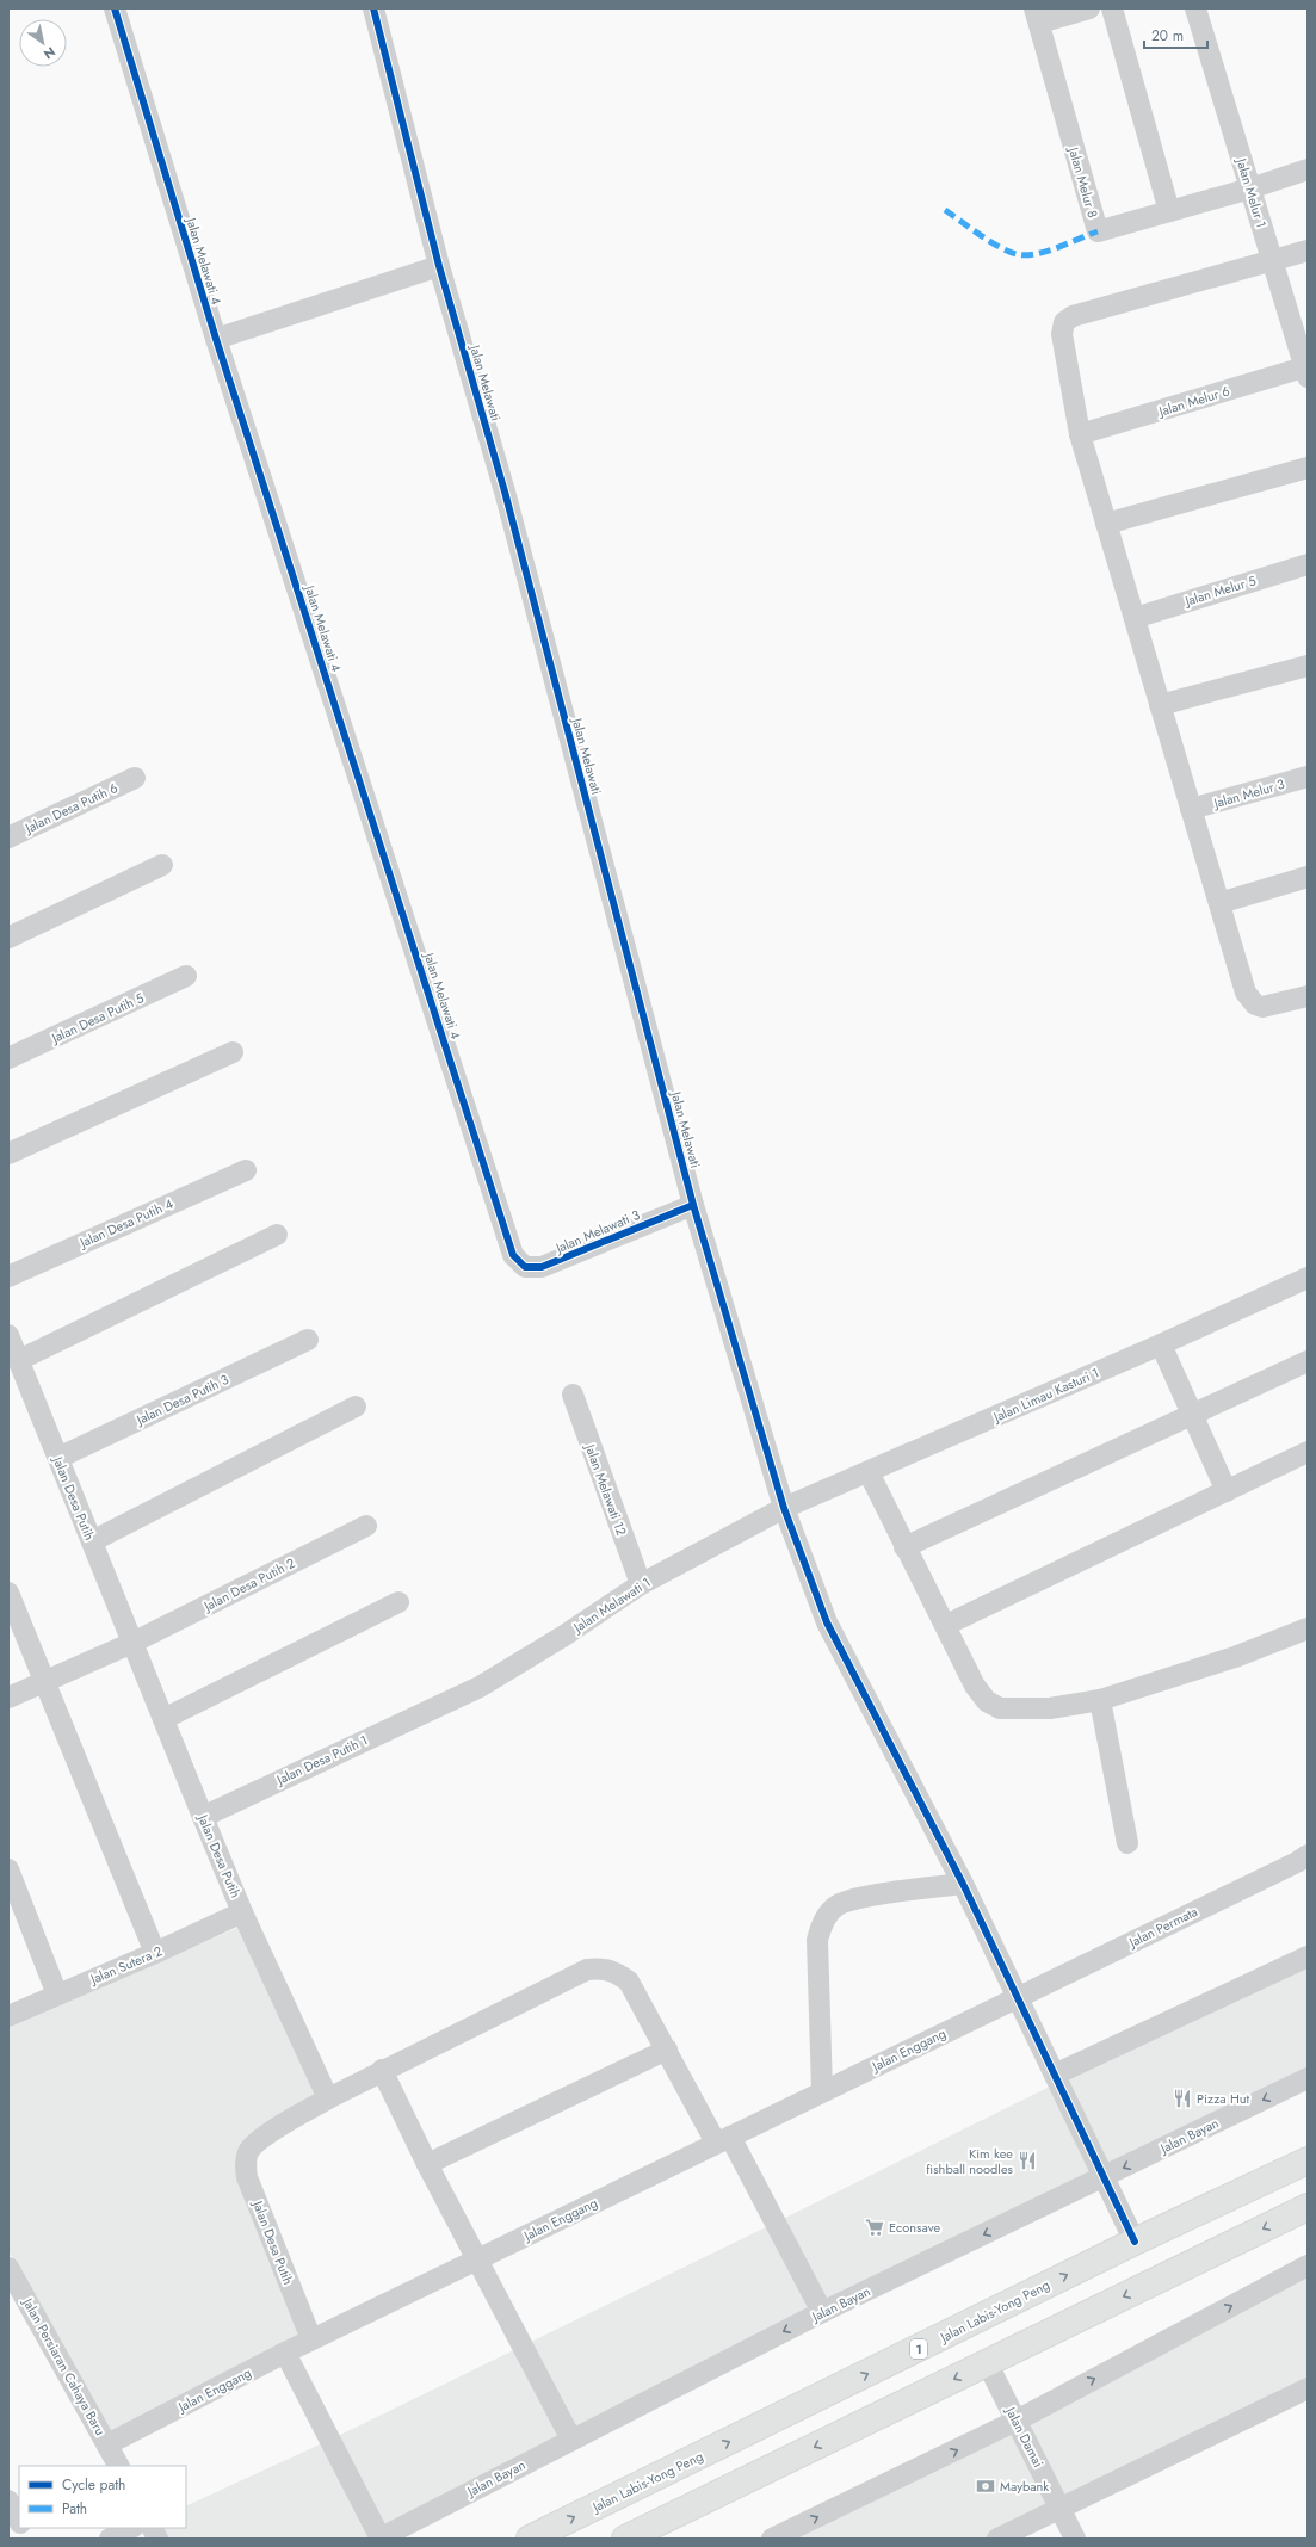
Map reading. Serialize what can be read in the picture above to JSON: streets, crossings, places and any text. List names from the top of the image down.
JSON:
{
  "streets": {
    "highway": ["Jalan Labis-Yong Peng", "1"],
    "street": [
      "Jalan Melur 8",
      "Jalan Melur 1",
      "Jalan Melawati 4",
      "Jalan Melawati",
      "Jalan Melur 6",
      "Jalan Melur 5",
      "Jalan Melur 3",
      "Jalan Desa Putih 6",
      "Jalan Desa Putih 5",
      "Jalan Desa Putih 4",
      "Jalan Melawati 3",
      "Jalan Limau Kasturi 1",
      "Jalan Desa Putih 3",
      "Jalan Melawati 12",
      "Jalan Desa Putih",
      "Jalan Desa Putih 2",
      "Jalan Melawati 1",
      "Jalan Desa Putih 1",
      "Jalan Permata",
      "Jalan Sutera 2",
      "Jalan Enggang",
      "Jalan Bayan",
      "Jalan Persiaran Cahaya Baru",
      "Jalan Damai"
    ]
  },
  "crossings": [
    ["Jalan Melur 8", "Jalan Melur 1"],
    ["Jalan Melur 1", "Jalan Melur 6"],
    ["Jalan Melawati 4", "Jalan Melawati 3"],
    ["Jalan Melawati", "Jalan Melawati 3"],
    ["Jalan Melawati", "Jalan Limau Kasturi 1"],
    ["Jalan Melawati", "Jalan Melawati 1"],
    ["Jalan Melawati", "Jalan Permata"],
    ["Jalan Melawati", "Jalan Enggang"],
    ["Jalan Melawati", "Jalan Bayan"],
    ["Jalan Melawati", "Jalan Labis-Yong Peng"],
    ["Jalan Limau Kasturi 1", "Jalan Melawati 1"],
    ["Jalan Desa Putih 3", "Jalan Desa Putih"],
    ["Jalan Melawati 12", "Jalan Melawati 1"],
    ["Jalan Desa Putih", "Jalan Desa Putih 2"],
    ["Jalan Desa Putih", "Jalan Desa Putih 1"],
    ["Jalan Desa Putih", "Jalan Sutera 2"],
    ["Jalan Desa Putih", "Jalan Enggang"],
    ["Jalan Melawati 1", "Jalan Desa Putih 1"],
    ["Jalan Permata", "Jalan Enggang"],
    ["Jalan Enggang", "Jalan Persiaran Cahaya Baru"]
  ],
  "places": {
    "restaurant": ["Pizza Hut", "Kim kee fishball noodles"],
    "supermarket": ["Econsave"],
    "bank": ["Maybank"]
  },
  "legend": ["Cycle path", "Path"],
  "scale_bar": "20 m",
  "north": "bottom right"
}
